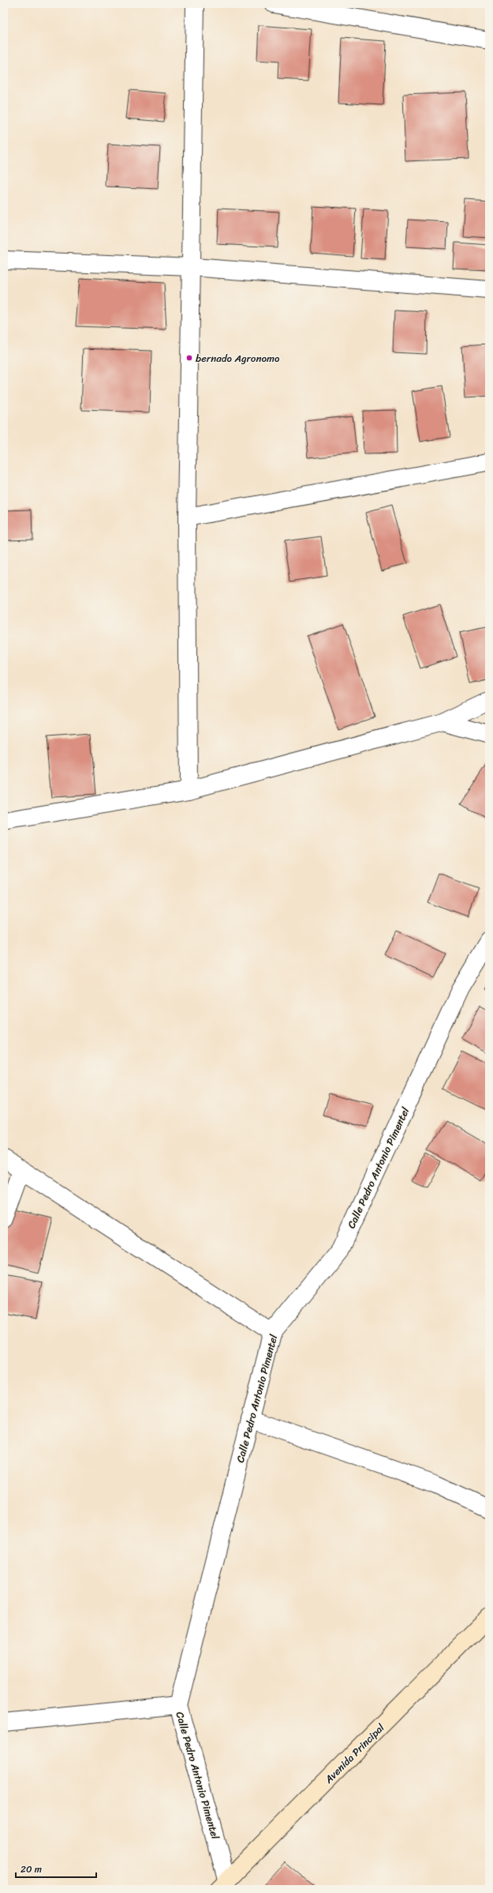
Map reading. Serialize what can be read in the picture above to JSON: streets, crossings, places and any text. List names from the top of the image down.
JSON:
{
  "streets": {
    "main road": ["Avenida Principal"],
    "street": ["Calle Pedro Antonio Pimentel"]
  },
  "crossings": [
    ["Calle Pedro Antonio Pimentel", "Avenida Principal"]
  ],
  "places": ["bernado Agronomo"],
  "scale_bar": "20 m"
}
